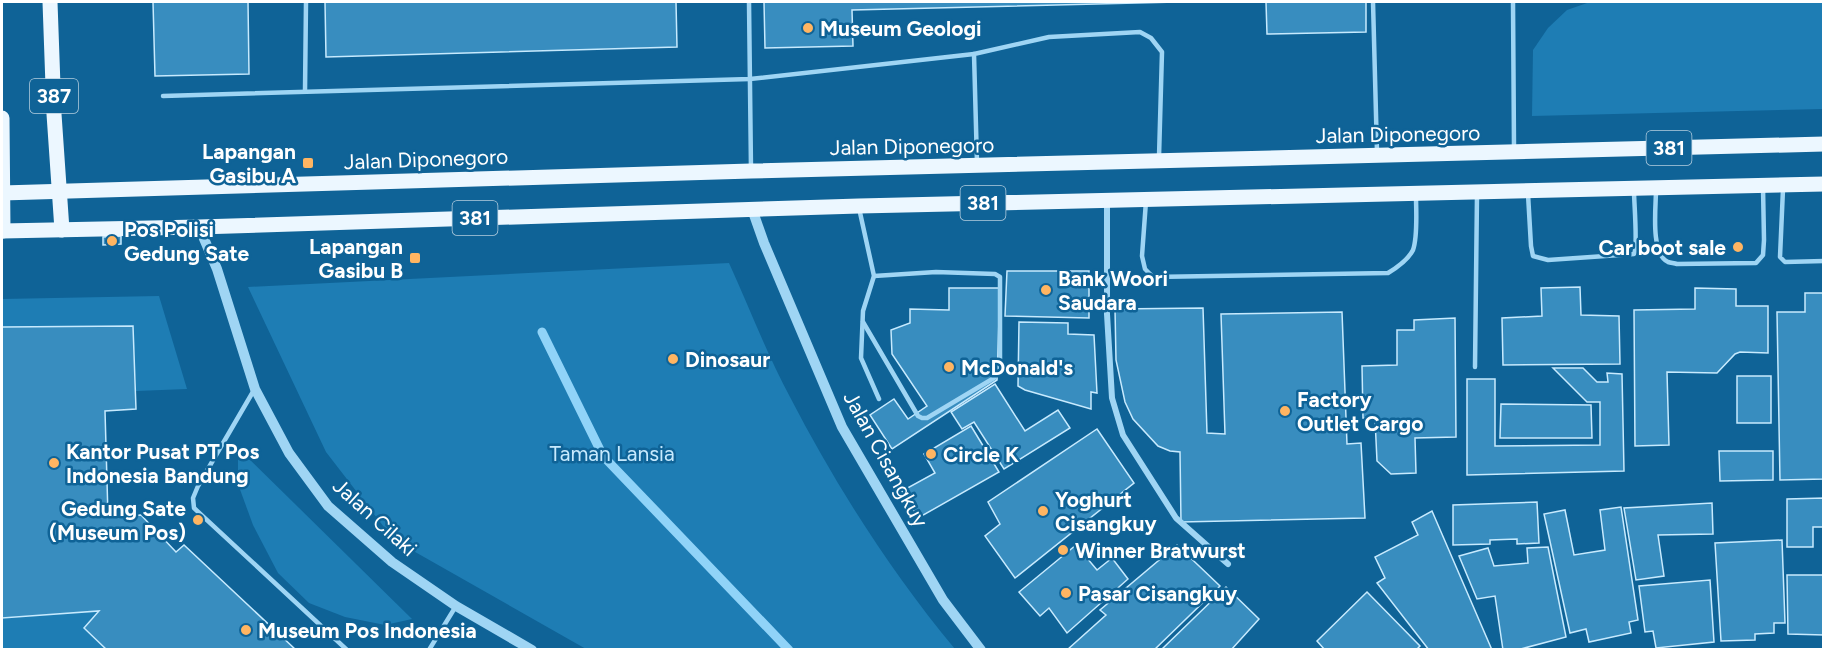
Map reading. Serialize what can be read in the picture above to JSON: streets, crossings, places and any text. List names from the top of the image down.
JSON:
{
  "streets": {
    "main road": ["387", "Jalan Diponegoro", "381"],
    "street": ["Jalan Cisangkuy", "Jalan Cilaki"]
  },
  "crossings": [
    ["387", "Jalan Diponegoro"],
    ["387", "381"],
    ["381", "Jalan Cisangkuy"],
    ["381", "Jalan Cilaki"]
  ],
  "parks": ["Taman Lansia"],
  "places": {
    "other": [
      "Museum Geologi",
      "Pos Polisi Gedung Sate",
      "Car boot sale",
      "Bank Woori Saudara",
      "Dinosaur",
      "McDonald's",
      "Factory Outlet Cargo",
      "Circle K",
      "Kantor Pusat PT Pos Indonesia Bandung",
      "Yoghurt Cisangkuy",
      "Gedung Sate (Museum Pos)",
      "Winner Bratwurst",
      "Pasar Cisangkuy",
      "Museum Pos Indonesia"
    ],
    "transit": ["Lapangan Gasibu A", "Lapangan Gasibu B"]
  }
}
